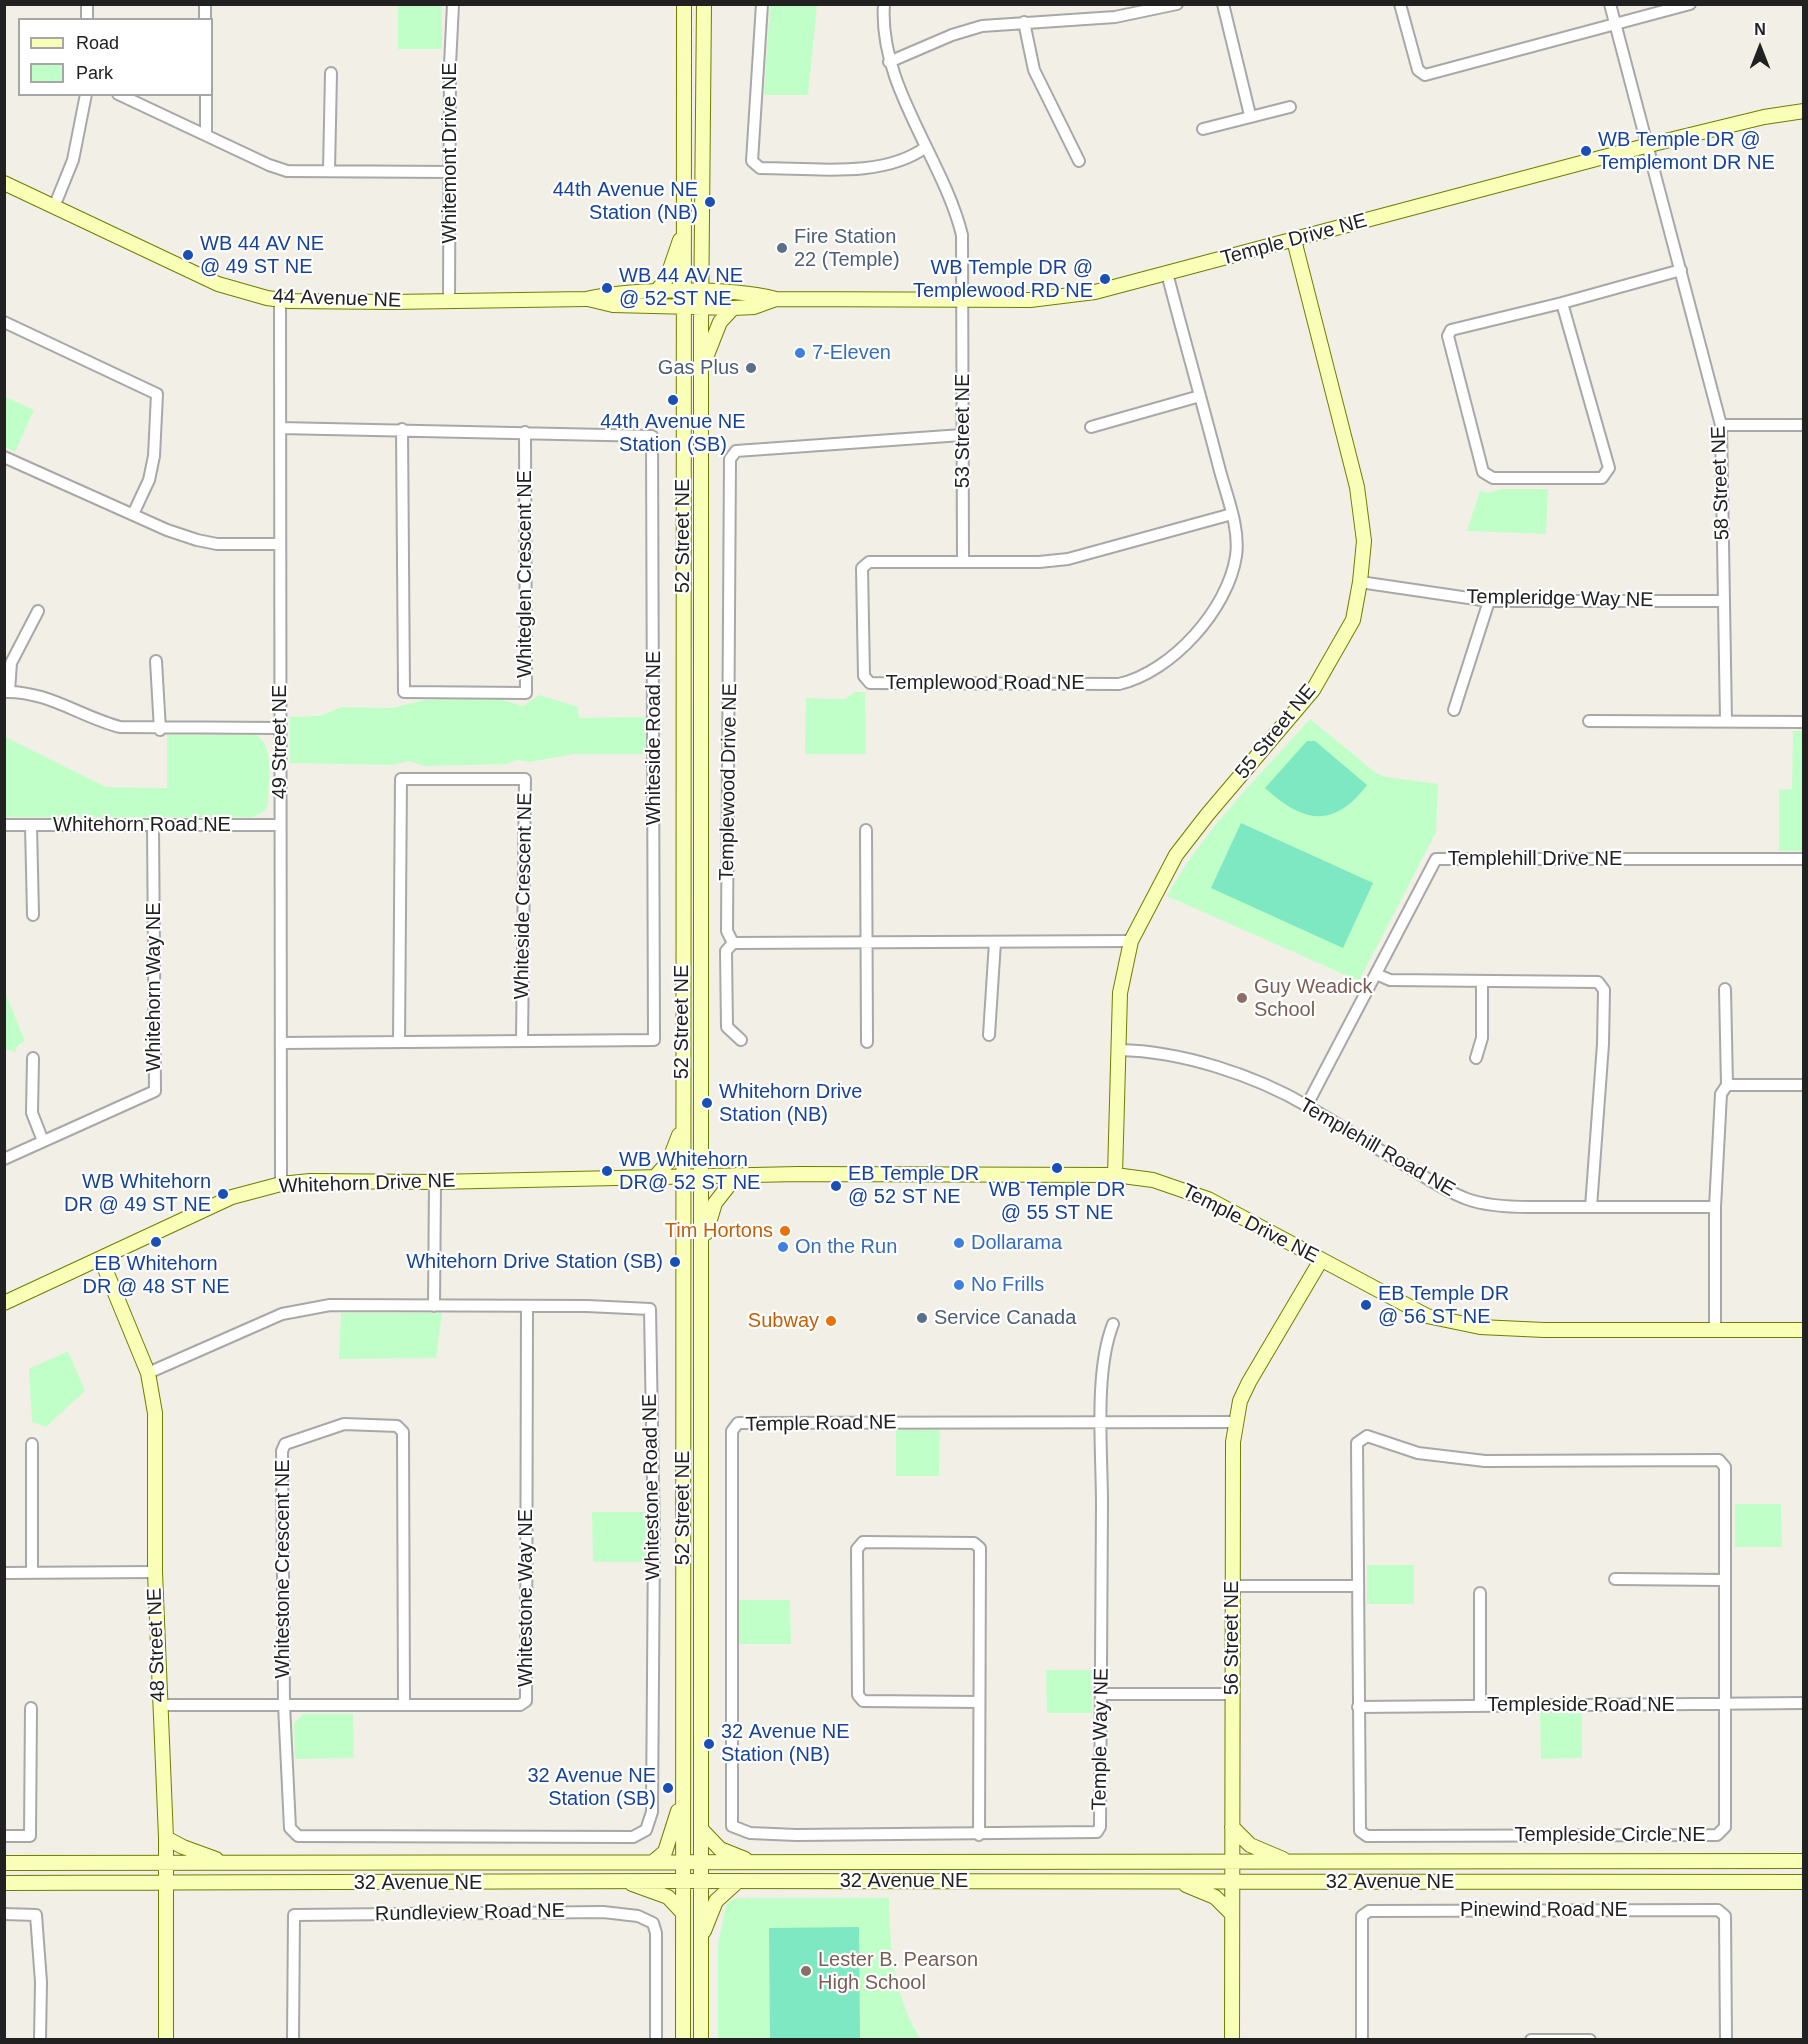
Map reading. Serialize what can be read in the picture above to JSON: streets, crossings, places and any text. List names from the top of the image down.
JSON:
{
  "streets": {
    "main road": [
      "Temple Drive NE",
      "44 Avenue NE",
      "52 Street NE",
      "55 Street NE",
      "Whitehorn Drive NE",
      "56 Street NE",
      "48 Street NE",
      "32 Avenue NE"
    ],
    "street": [
      "Whitemont Drive NE",
      "53 Street NE",
      "58 Street NE",
      "Whiteglen Crescent NE",
      "Templeridge Way NE",
      "Templewood Road NE",
      "Whiteside Road NE",
      "49 Street NE",
      "Templewood Drive NE",
      "Whitehorn Road NE",
      "Templehill Drive NE",
      "Whiteside Crescent NE",
      "Whitehorn Way NE",
      "Templehill Road NE",
      "Temple Road NE",
      "Whitestone Road NE",
      "Whitestone Crescent NE",
      "Whitestone Way NE",
      "Templeside Road NE",
      "Temple Way NE",
      "Templeside Circle NE",
      "Pinewind Road NE",
      "Rundleview Road NE"
    ]
  },
  "crossings": [
    ["Whitemont Drive NE", "44 Avenue NE"],
    ["Temple Drive NE", "44 Avenue NE"],
    ["Temple Drive NE", "53 Street NE"],
    ["Temple Drive NE", "58 Street NE"],
    ["Temple Drive NE", "52 Street NE"],
    ["Temple Drive NE", "Templewood Road NE"],
    ["Temple Drive NE", "55 Street NE"],
    ["Temple Drive NE", "Whitehorn Drive NE"],
    ["Temple Drive NE", "56 Street NE"],
    ["44 Avenue NE", "52 Street NE"],
    ["44 Avenue NE", "49 Street NE"],
    ["53 Street NE", "Templewood Road NE"],
    ["53 Street NE", "Templewood Drive NE"],
    ["58 Street NE", "Templeridge Way NE"],
    ["52 Street NE", "Whitehorn Drive NE"],
    ["52 Street NE", "32 Avenue NE"],
    ["Whiteglen Crescent NE", "Whiteside Road NE"],
    ["Templeridge Way NE", "55 Street NE"],
    ["55 Street NE", "Templehill Road NE"],
    ["Whiteside Road NE", "49 Street NE"],
    ["Whiteside Road NE", "Whiteside Crescent NE"],
    ["49 Street NE", "Whitehorn Road NE"],
    ["49 Street NE", "Whitehorn Drive NE"],
    ["Whitehorn Road NE", "Whitehorn Way NE"],
    ["Templehill Drive NE", "Templehill Road NE"],
    ["Whitehorn Drive NE", "48 Street NE"],
    ["Temple Road NE", "56 Street NE"],
    ["Temple Road NE", "Temple Way NE"],
    ["Whitestone Road NE", "Whitestone Crescent NE"],
    ["Whitestone Road NE", "Whitestone Way NE"],
    ["Whitestone Road NE", "48 Street NE"],
    ["Whitestone Crescent NE", "Whitestone Way NE"],
    ["Whitestone Way NE", "48 Street NE"],
    ["56 Street NE", "32 Avenue NE"],
    ["48 Street NE", "32 Avenue NE"],
    ["Templeside Road NE", "Templeside Circle NE"]
  ],
  "places": [
    "WB Temple DR @ Templemont DR NE",
    "44th Avenue NE Station (NB)",
    "Fire Station 22 (Temple)",
    "WB 44 AV NE @ 49 ST NE",
    "WB Temple DR @ Templewood RD NE",
    "WB 44 AV NE @ 52 ST NE",
    "7-Eleven",
    "Gas Plus",
    "44th Avenue NE Station (SB)",
    "Guy Weadick School",
    "Whitehorn Drive Station (NB)",
    "WB Temple DR @ 55 ST NE",
    "WB Whitehorn DR@ 52 ST NE",
    "EB Temple DR @ 52 ST NE",
    "WB Whitehorn DR @ 49 ST NE",
    "Tim Hortons",
    "EB Whitehorn DR @ 48 ST NE",
    "Dollarama",
    "On the Run",
    "Whitehorn Drive Station (SB)",
    "No Frills",
    "EB Temple DR @ 56 ST NE",
    "Service Canada",
    "Subway",
    "32 Avenue NE Station (NB)",
    "32 Avenue NE Station (SB)",
    "Lester B. Pearson High School"
  ],
  "legend": ["Road", "Park"],
  "north": "top"
}
